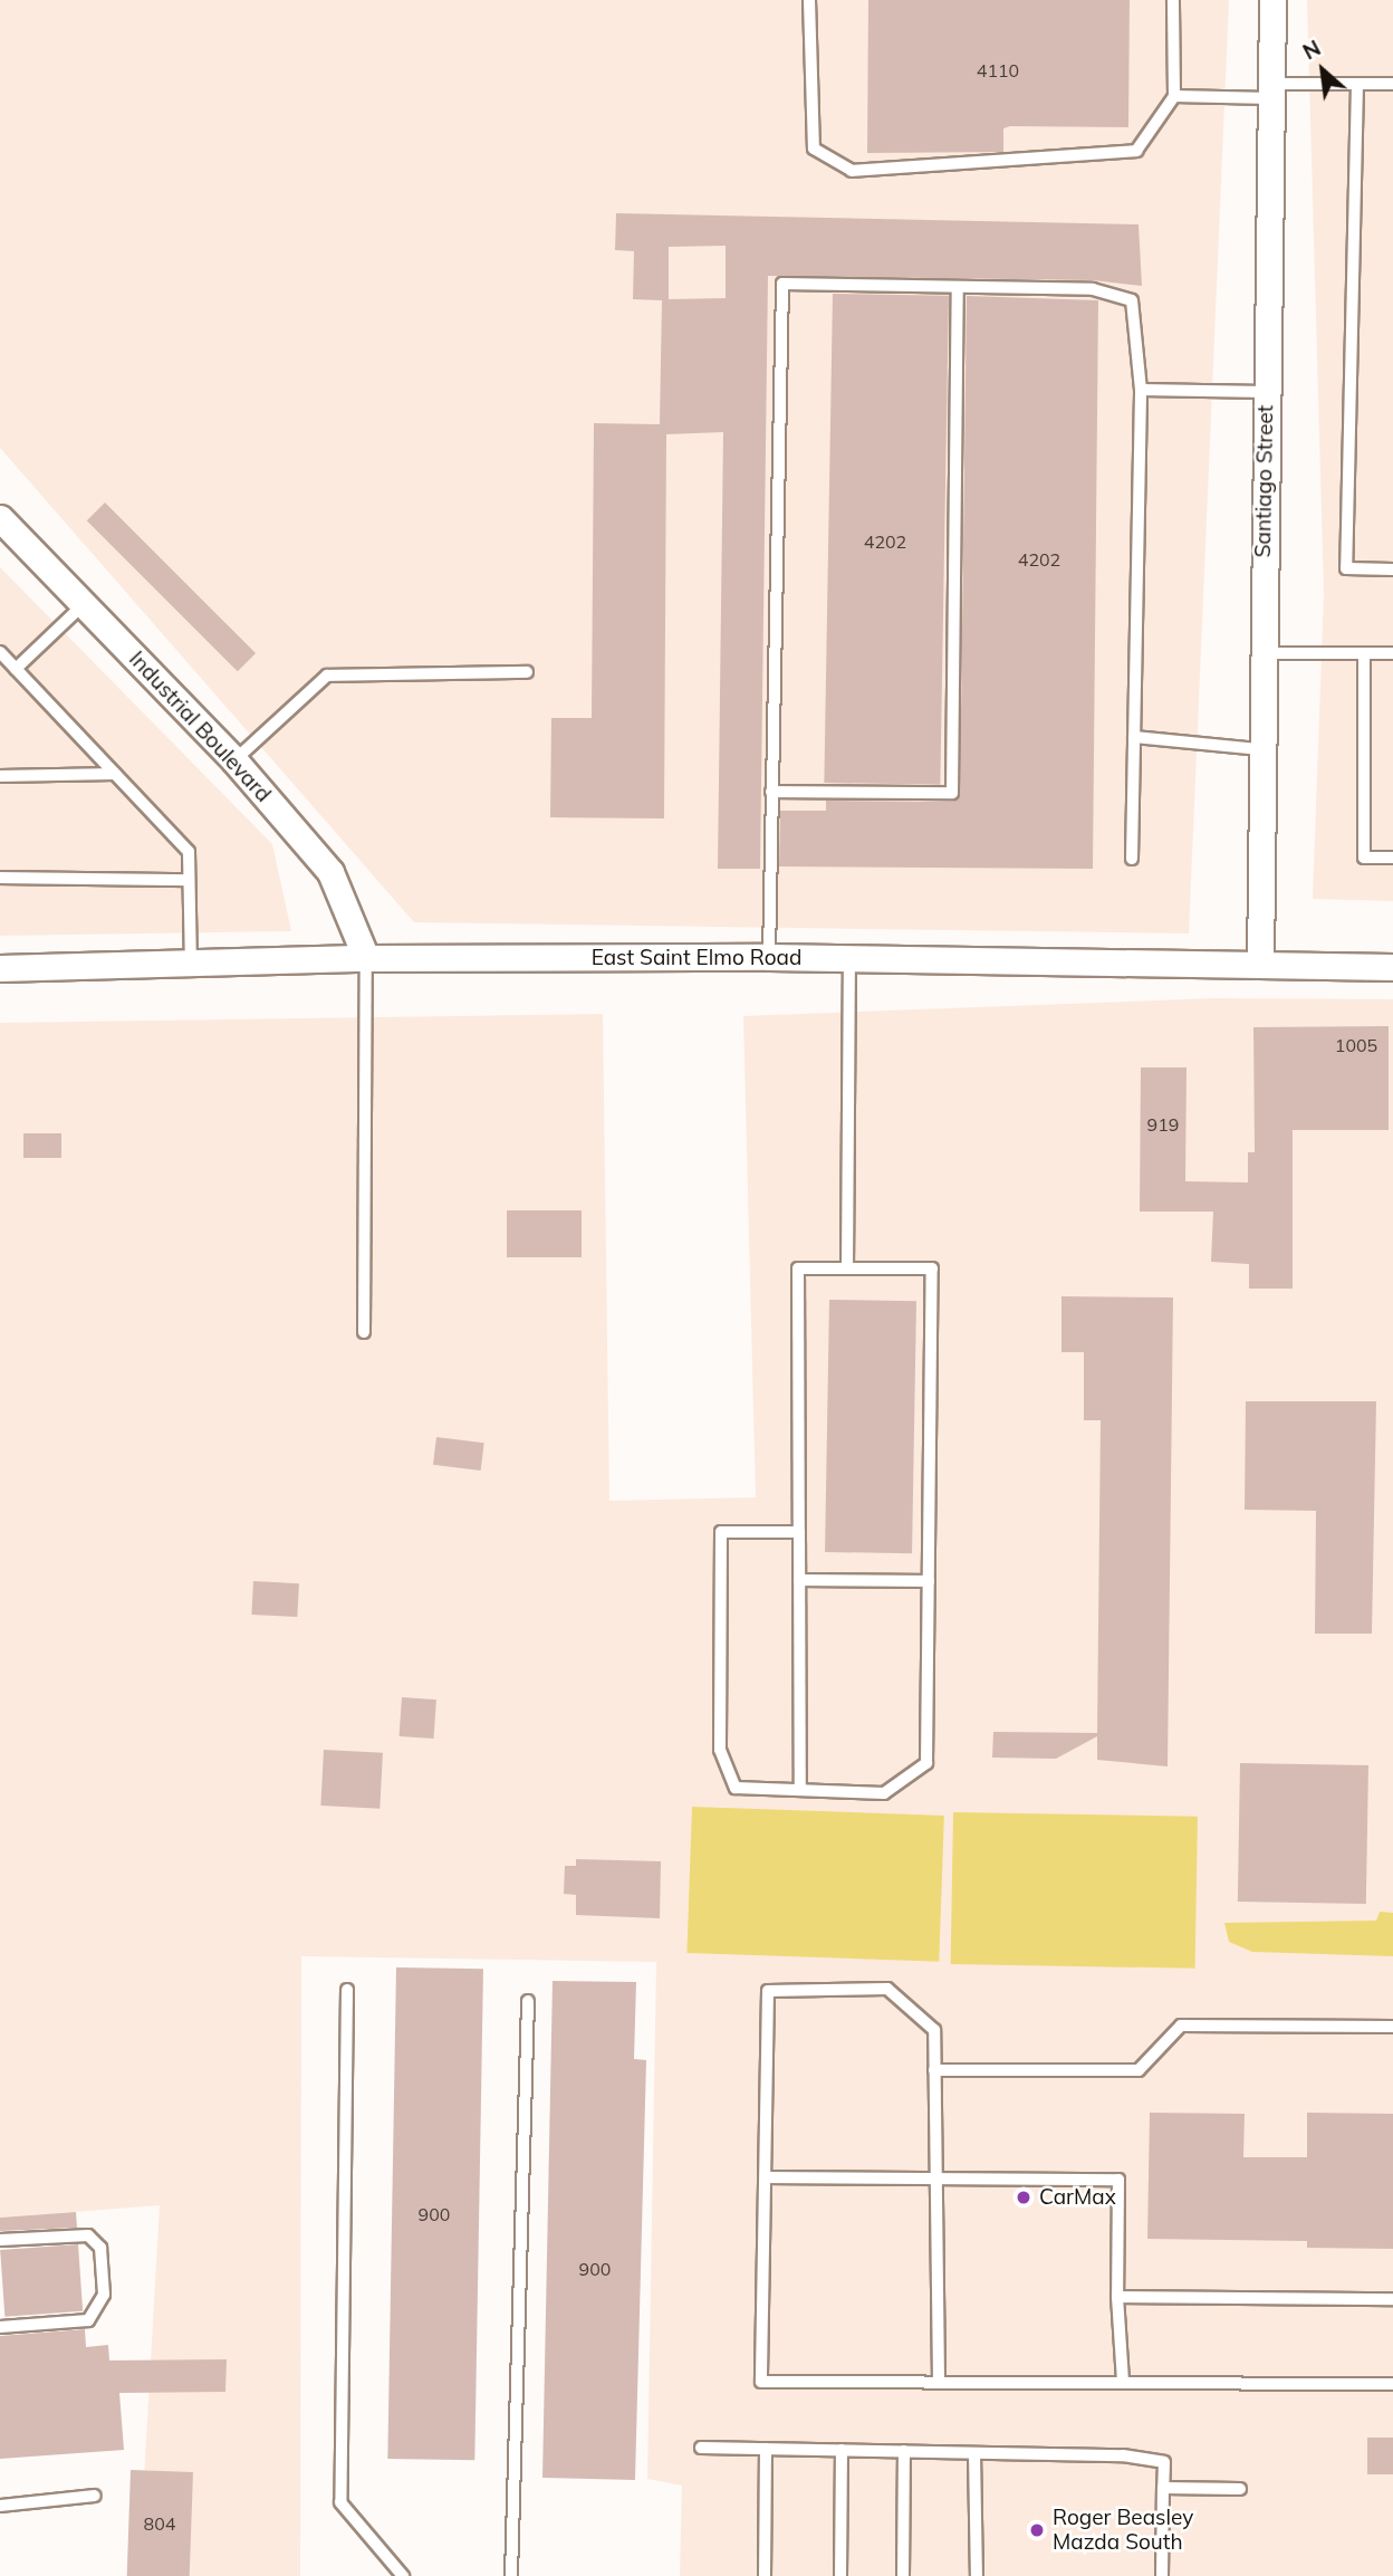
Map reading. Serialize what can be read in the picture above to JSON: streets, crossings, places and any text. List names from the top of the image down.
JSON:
{
  "streets": {
    "street": ["Santiago Street", "Industrial Boulevard", "East Saint Elmo Road"]
  },
  "crossings": [
    ["Santiago Street", "East Saint Elmo Road"],
    ["Industrial Boulevard", "East Saint Elmo Road"]
  ],
  "places": ["CarMax", "Roger Beasley Mazda South"],
  "house_numbers": [
    "4110",
    "4202",
    "4202",
    "1005",
    "919",
    "900",
    "900",
    "804"
  ],
  "north": "top left"
}
